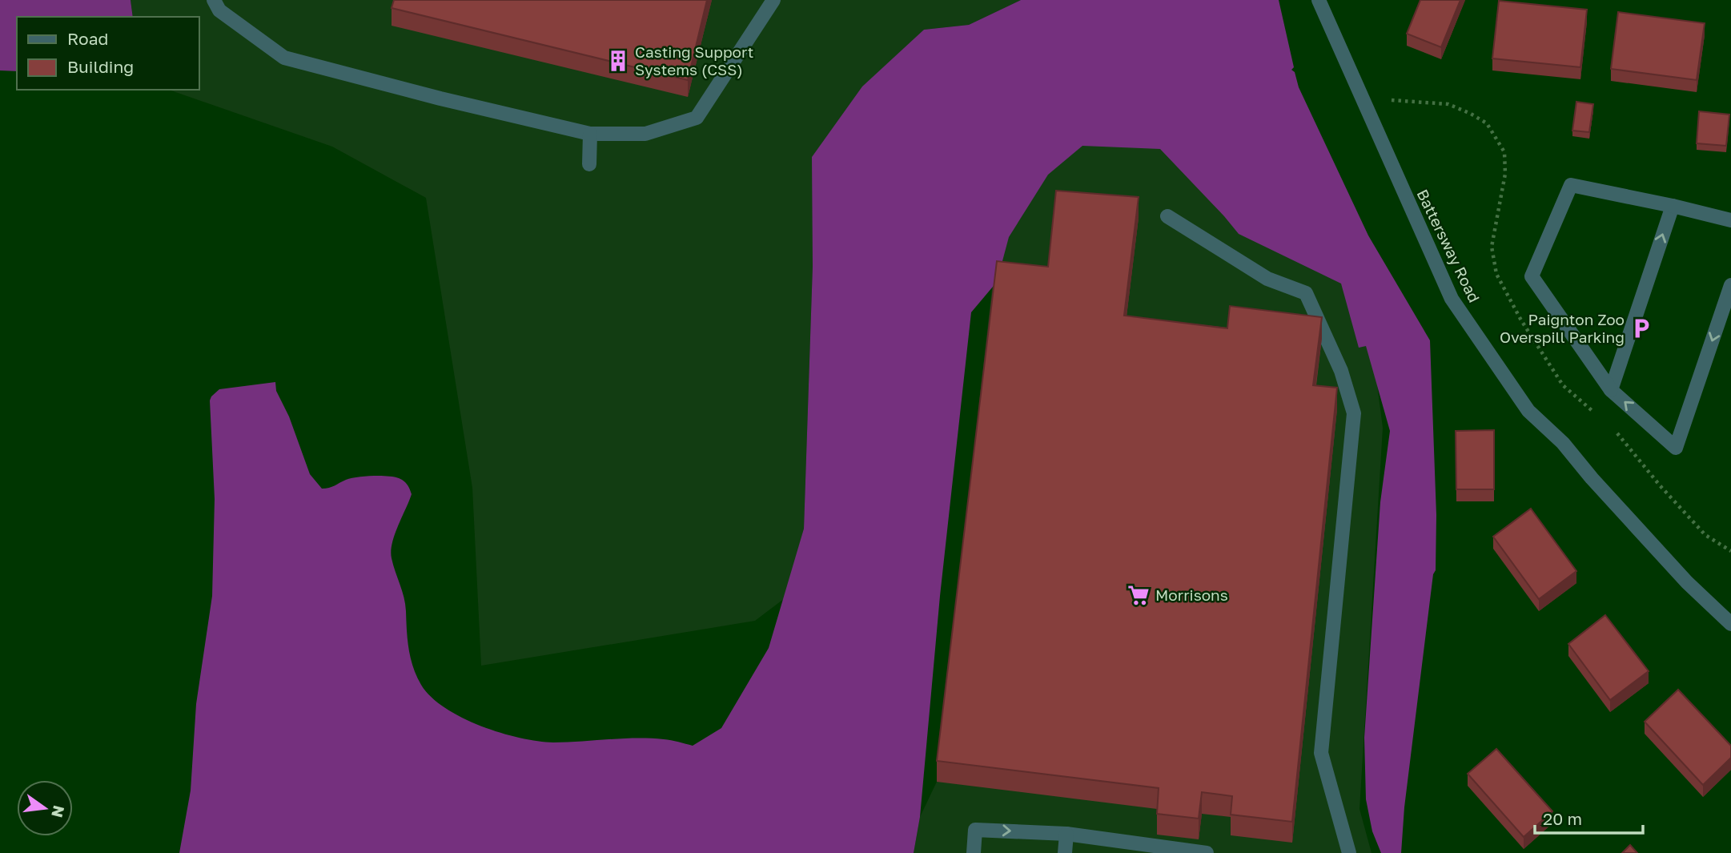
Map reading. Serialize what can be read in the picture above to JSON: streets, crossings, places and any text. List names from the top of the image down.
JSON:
{
  "streets": {
    "street": ["Battersway Road"]
  },
  "places": {
    "building": ["Casting Support Systems (CSS)"],
    "parking": ["Paignton Zoo Overspill Parking"],
    "supermarket": ["Morrisons"]
  },
  "legend": ["Road", "Building"],
  "scale_bar": "20 m",
  "north": "right"
}
